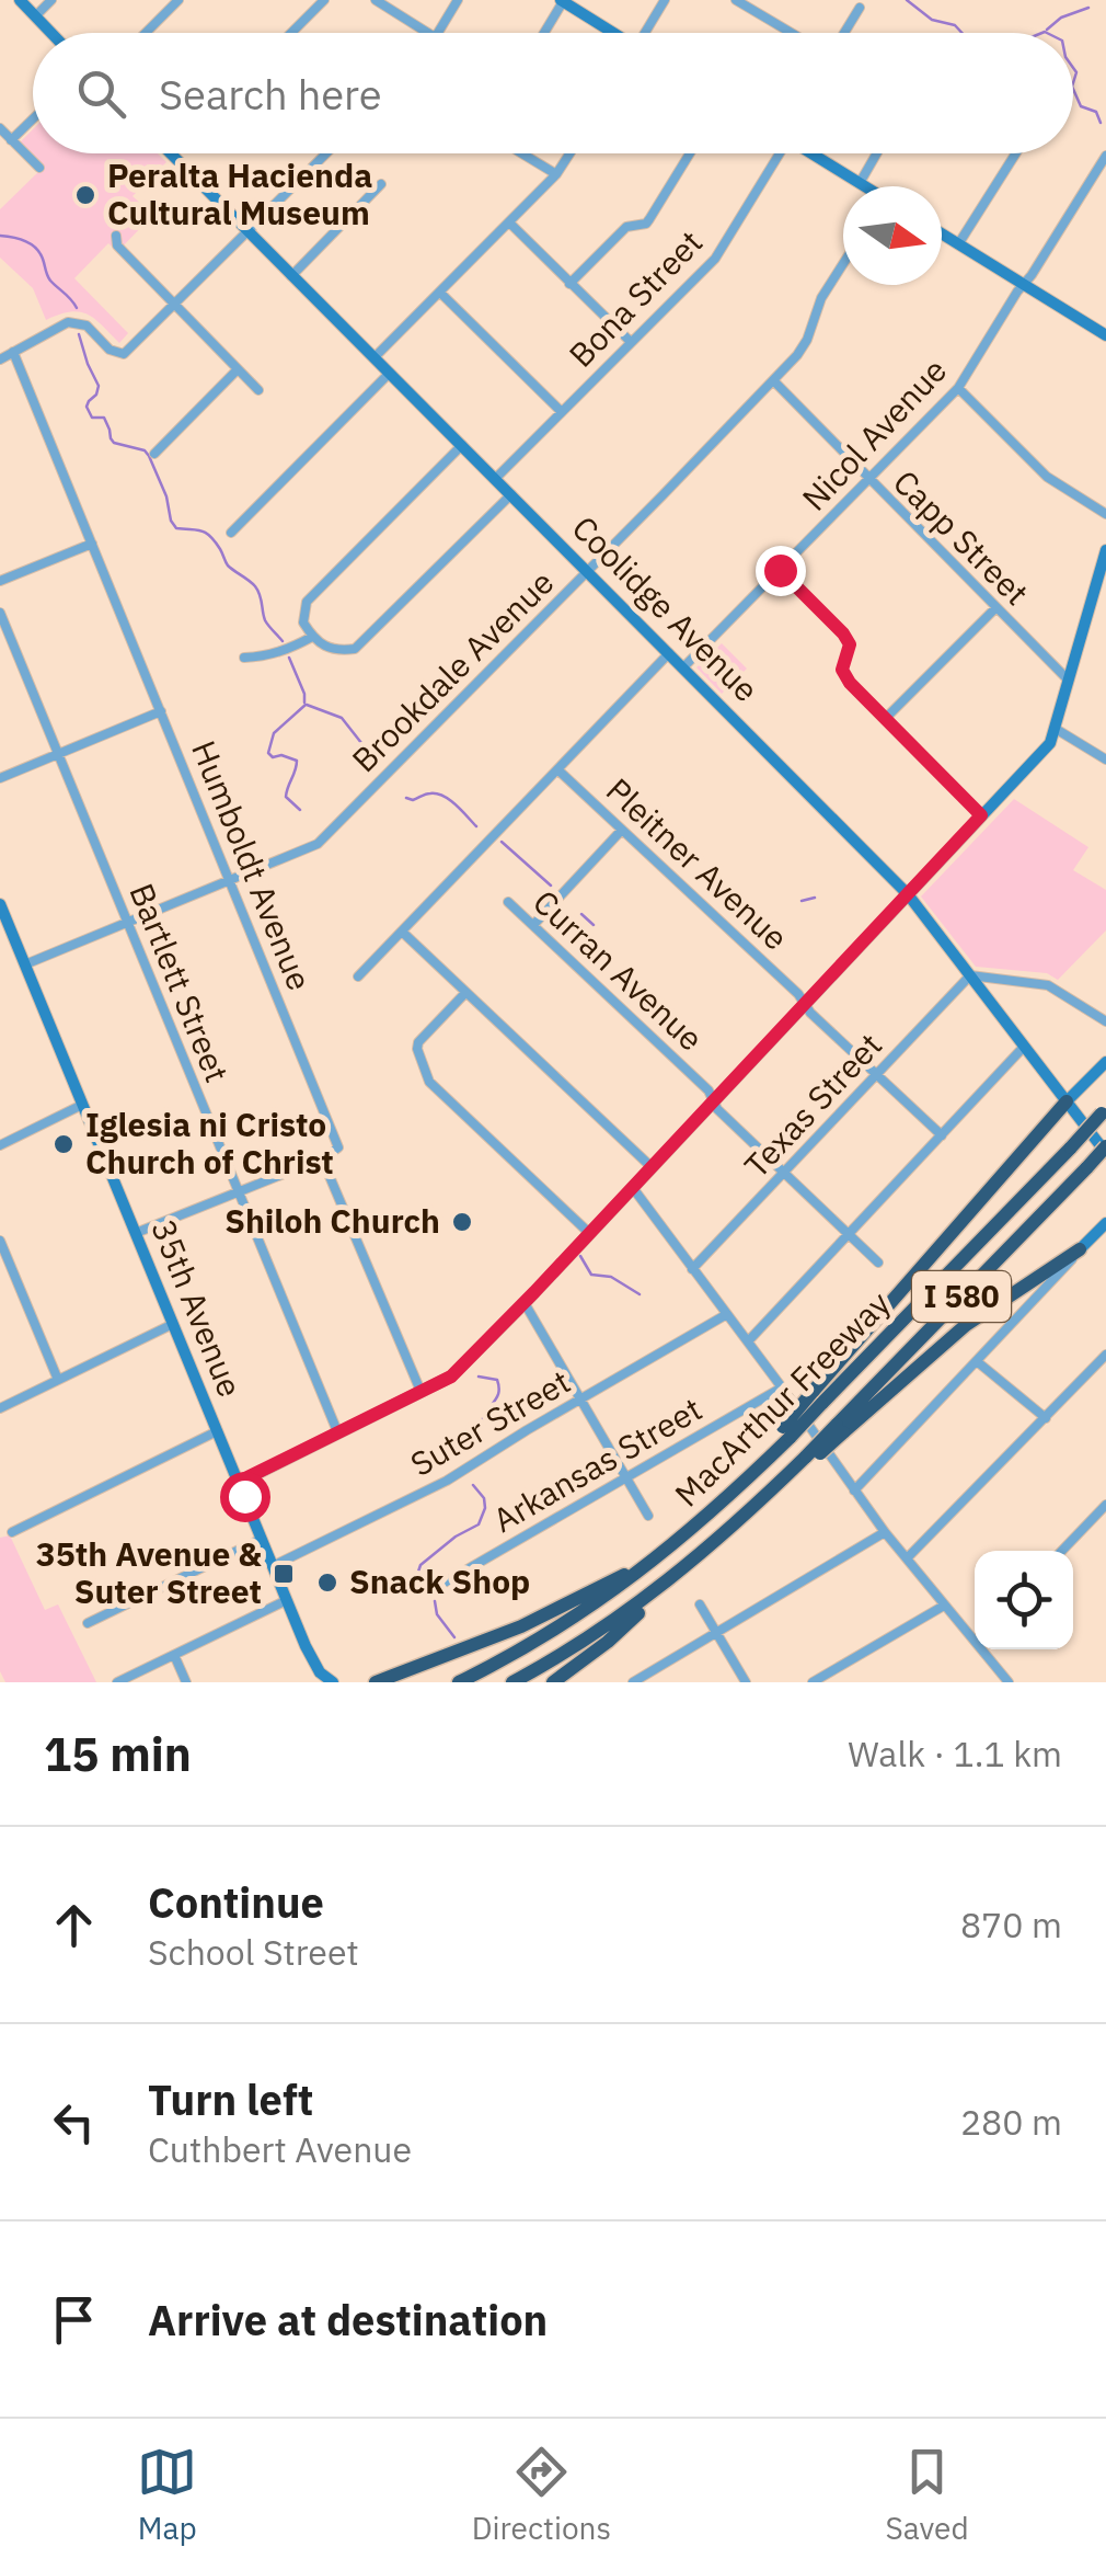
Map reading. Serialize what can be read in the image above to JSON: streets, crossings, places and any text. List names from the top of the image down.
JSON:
{
  "streets": {
    "highway": ["I 580", "MacArthur Freeway"],
    "street": [
      "Bona Street",
      "Nicol Avenue",
      "Capp Street",
      "Coolidge Avenue",
      "Brookdale Avenue",
      "Pleitner Avenue",
      "Humboldt Avenue",
      "Curran Avenue",
      "Bartlett Street",
      "Texas Street",
      "35th Avenue",
      "Suter Street",
      "Arkansas Street"
    ]
  },
  "crossings": [
    ["Bona Street", "Coolidge Avenue"],
    ["Nicol Avenue", "Capp Street"],
    ["Nicol Avenue", "Coolidge Avenue"],
    ["Capp Street", "Brookdale Avenue"],
    ["Coolidge Avenue", "Brookdale Avenue"],
    ["Coolidge Avenue", "Texas Street"],
    ["Coolidge Avenue", "MacArthur Freeway"],
    ["Brookdale Avenue", "Humboldt Avenue"],
    ["Brookdale Avenue", "Bartlett Street"],
    ["Brookdale Avenue", "35th Avenue"],
    ["Pleitner Avenue", "Texas Street"],
    ["Curran Avenue", "Texas Street"],
    ["35th Avenue", "Suter Street"]
  ],
  "places": {
    "other": [
      "Peralta Hacienda Cultural Museum",
      "Iglesia ni Cristo Church of Christ",
      "Shiloh Church",
      "Snack Shop"
    ],
    "transit": ["35th Avenue & Suter Street"]
  },
  "north": "right",
  "page": {
    "search": "Search here",
    "heading": ["15 min", "Walk · 1.1 km"],
    "list": [
      ["Continue", "School Street", "870 m"],
      ["Turn left", "Cuthbert Avenue", "280 m"],
      "Arrive at destination"
    ],
    "nav": ["Map", "Directions", "Saved"]
  }
}
